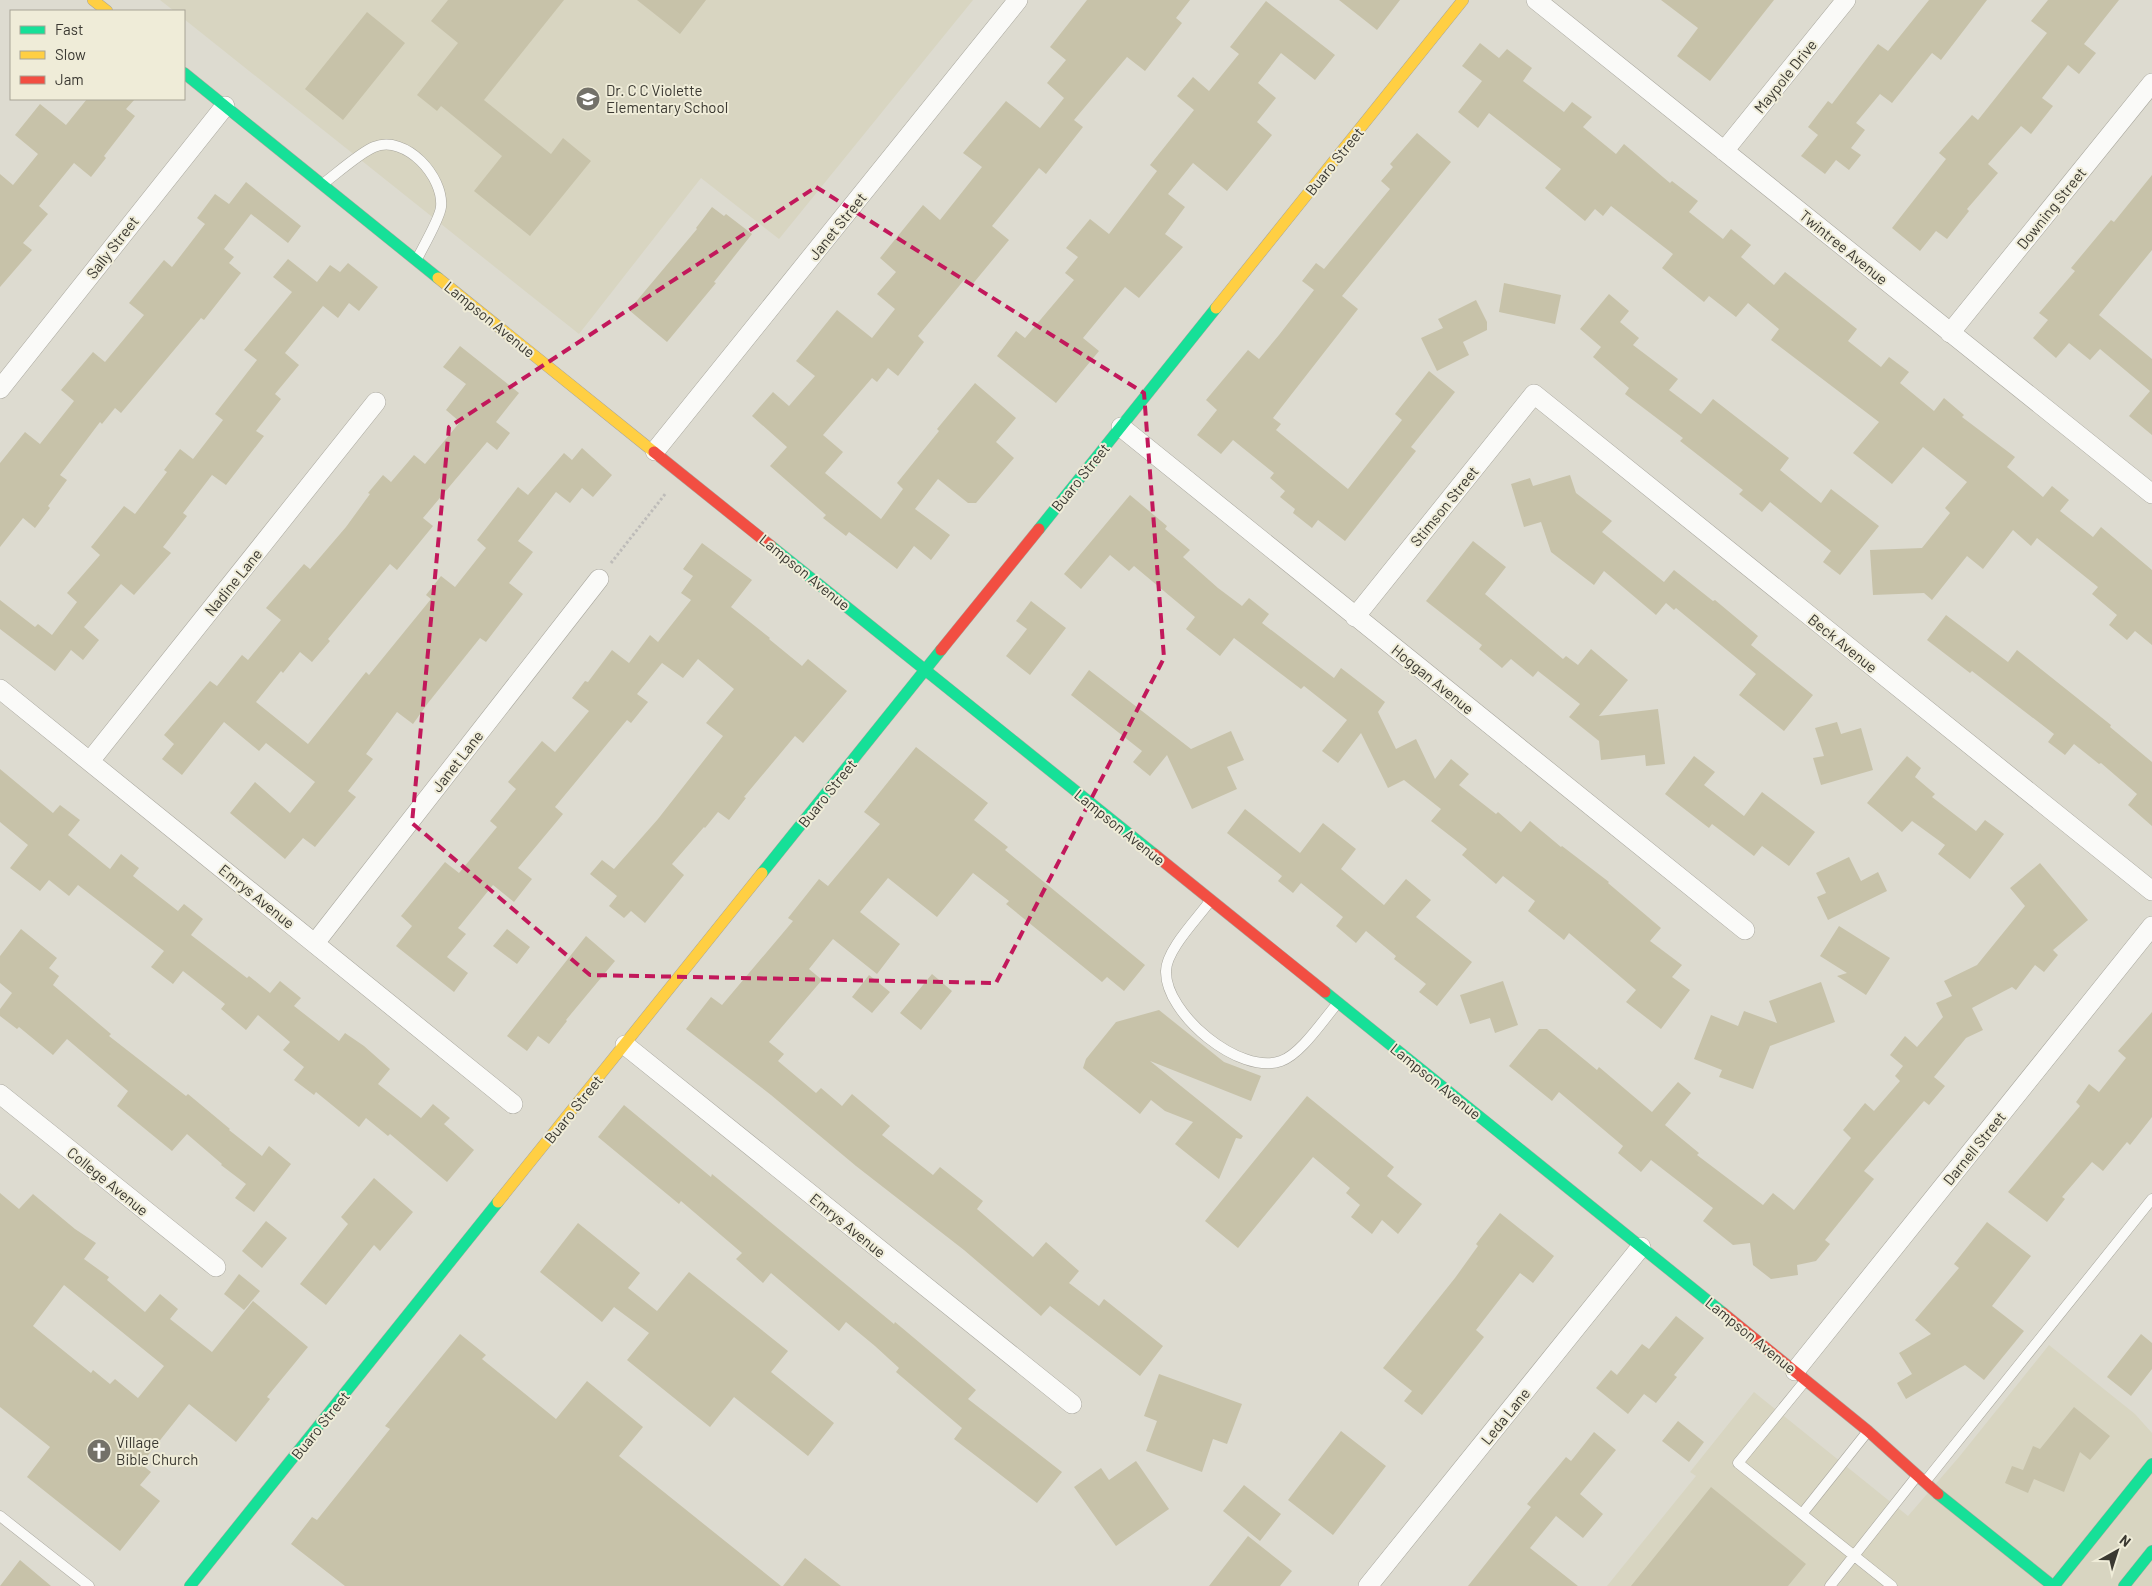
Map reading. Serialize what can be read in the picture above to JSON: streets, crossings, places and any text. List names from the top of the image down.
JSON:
{
  "streets": {
    "street": [
      "Maypole Drive",
      "Buaro Street",
      "Downing Street",
      "Janet Street",
      "Sally Street",
      "Twintree Avenue",
      "Lampson Avenue",
      "Stimson Street",
      "Nadine Lane",
      "Beck Avenue",
      "Hoggan Avenue",
      "Janet Lane",
      "Emrys Avenue",
      "Darnell Street",
      "College Avenue",
      "Leda Lane"
    ]
  },
  "crossings": [
    ["Maypole Drive", "Twintree Avenue"],
    ["Buaro Street", "Lampson Avenue"],
    ["Buaro Street", "Hoggan Avenue"],
    ["Buaro Street", "Emrys Avenue"],
    ["Downing Street", "Twintree Avenue"],
    ["Janet Street", "Lampson Avenue"],
    ["Sally Street", "Lampson Avenue"],
    ["Lampson Avenue", "Darnell Street"],
    ["Lampson Avenue", "Leda Lane"],
    ["Stimson Street", "Beck Avenue"],
    ["Stimson Street", "Hoggan Avenue"],
    ["Nadine Lane", "Emrys Avenue"],
    ["Janet Lane", "Emrys Avenue"]
  ],
  "places": {
    "school or university": ["Dr. C C Violette Elementary School"],
    "church": ["Village Bible Church"]
  },
  "legend": ["Fast", "Slow", "Jam"],
  "north": "top right"
}
